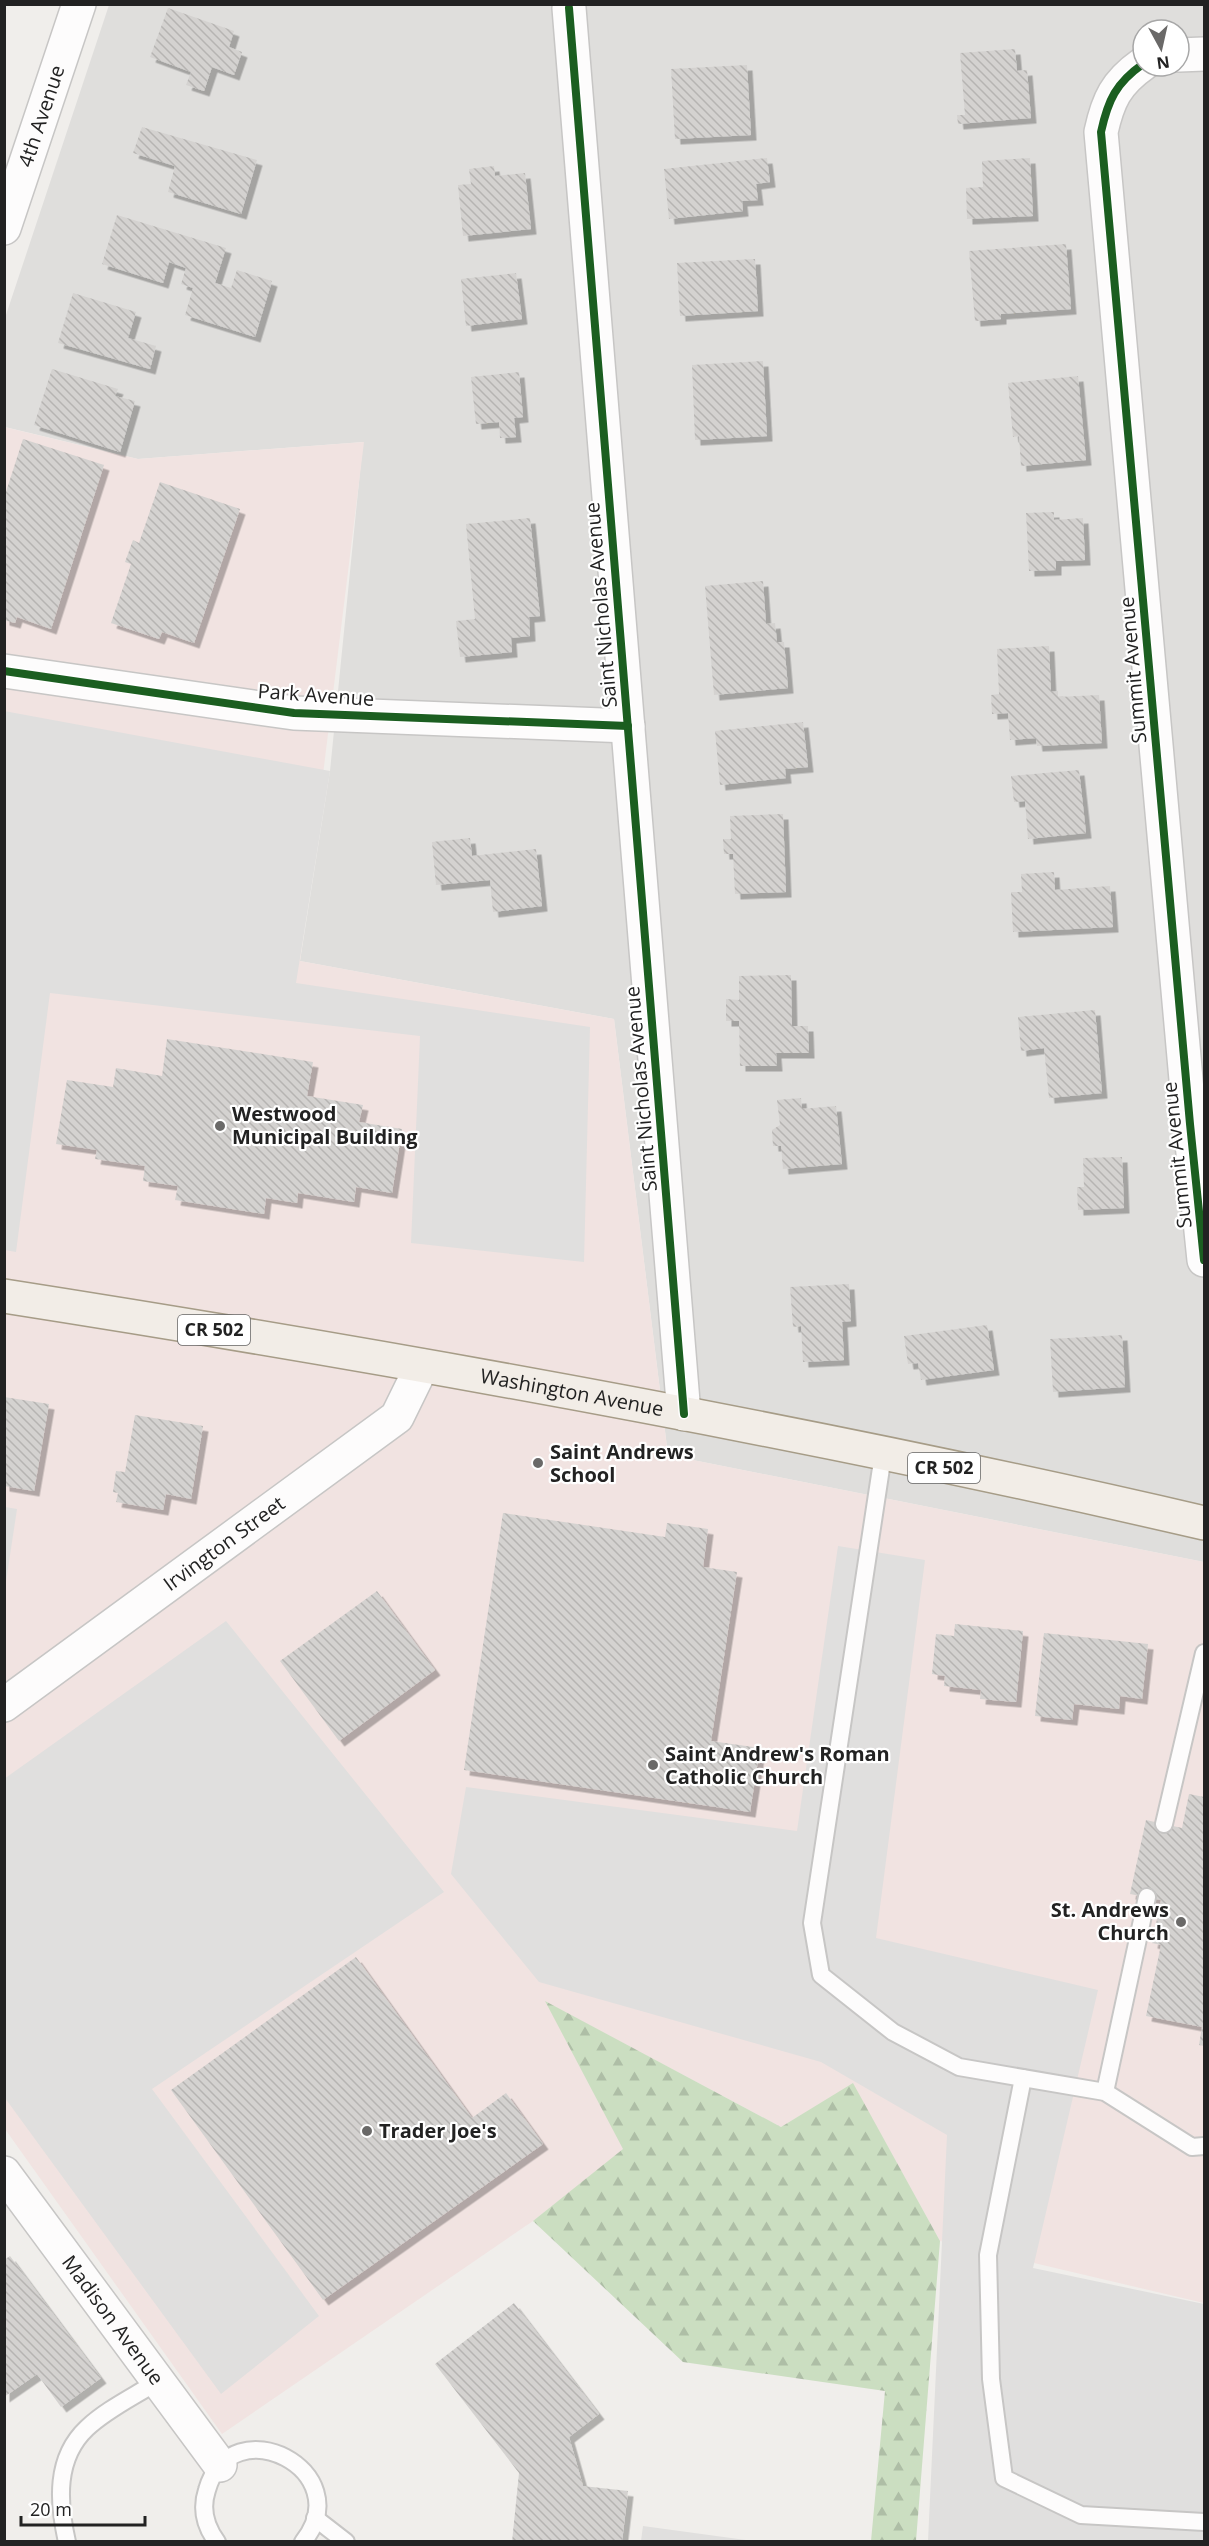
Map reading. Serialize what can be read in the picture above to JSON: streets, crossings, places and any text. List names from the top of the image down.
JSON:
{
  "streets": {
    "main road": ["CR 502", "Washington Avenue"],
    "street": [
      "4th Avenue",
      "Saint Nicholas Avenue",
      "Summit Avenue",
      "Park Avenue",
      "Irvington Street",
      "Madison Avenue"
    ]
  },
  "crossings": [
    ["Saint Nicholas Avenue", "Park Avenue"],
    ["Saint Nicholas Avenue", "Washington Avenue"],
    ["Washington Avenue", "Irvington Street"]
  ],
  "places": [
    "Westwood Municipal Building",
    "Saint Andrews School",
    "Saint Andrew's Roman Catholic Church",
    "St. Andrews Church",
    "Trader Joe's"
  ],
  "scale_bar": "20 m",
  "north": "bottom"
}
